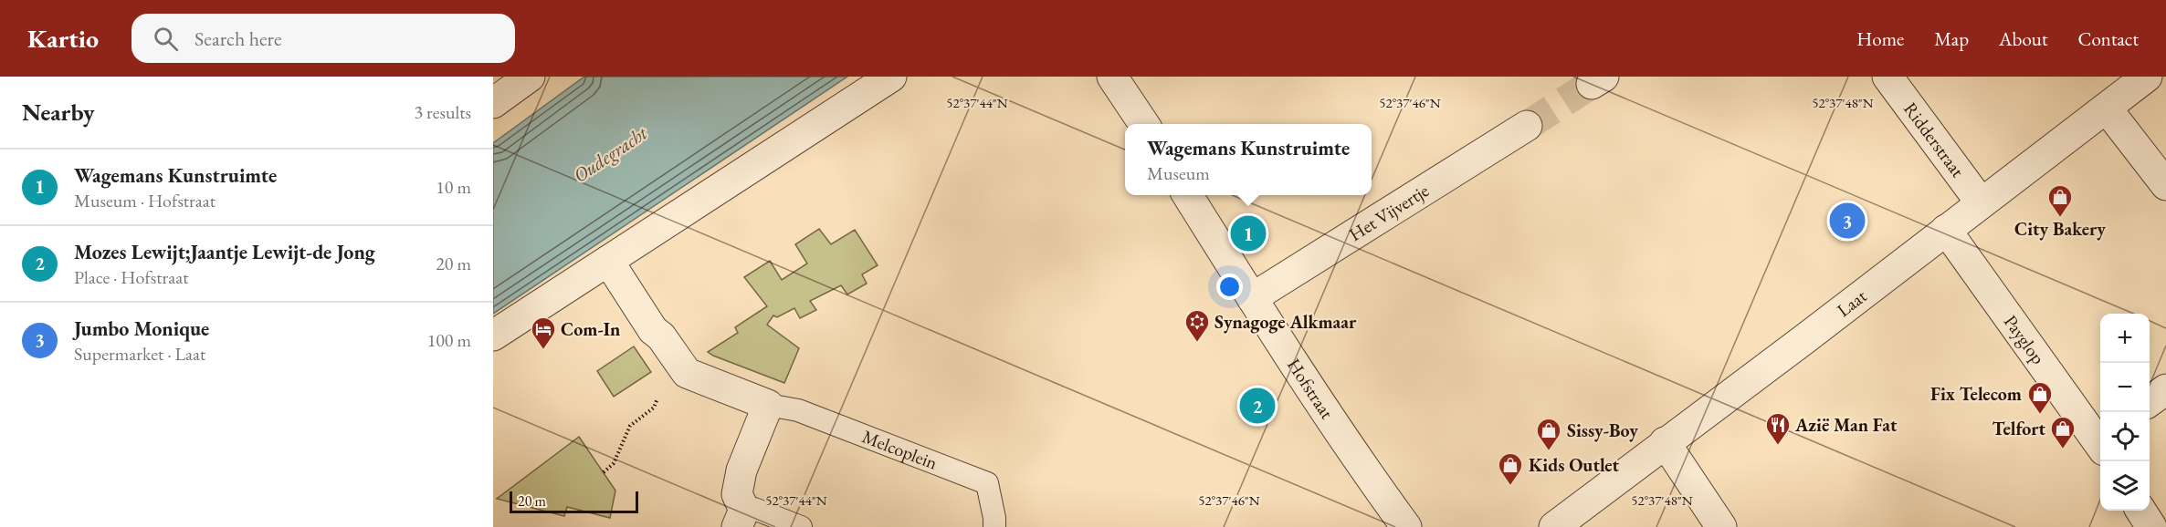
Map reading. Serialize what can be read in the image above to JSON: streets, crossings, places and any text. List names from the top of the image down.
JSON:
{
  "streets": {
    "street": [
      "Ridderstraat",
      "Het Vijvertje",
      "Laat",
      "Payglop",
      "Hofstraat",
      "Melcoplein"
    ]
  },
  "crossings": [
    ["Ridderstraat", "Laat"],
    ["Het Vijvertje", "Hofstraat"],
    ["Laat", "Payglop"]
  ],
  "water": ["Oudegracht"],
  "places": {
    "shop": [
      "City Bakery",
      "Fix Telecom",
      "Telfort",
      "Sissy-Boy",
      "Kids Outlet"
    ],
    "synagogue": ["Synagoge Alkmaar"],
    "hotel": ["Com-In"],
    "restaurant": ["Azië Man Fat"]
  },
  "scale_bar": "20 m",
  "page": {
    "header": "Kartio",
    "search": "Search here",
    "nav": [
      "Home",
      "Map",
      "About",
      "Contact"
    ],
    "heading": ["Nearby", "3 results"],
    "popup": ["Wagemans Kunstruimte", "Museum"],
    "list": [
      {
        "mark": "1",
        "name": "Wagemans Kunstruimte",
        "note": "Museum · Hofstraat",
        "value": "10 m"
      },
      {
        "mark": "2",
        "name": "Mozes Lewijt;Jaantje Lewijt-de Jong",
        "note": "Place · Hofstraat",
        "value": "20 m"
      },
      {
        "mark": "3",
        "name": "Jumbo Monique",
        "note": "Supermarket · Laat",
        "value": "100 m"
      }
    ],
    "pins": ["3", "1", "2"],
    "map_buttons": ["+", "−"],
    "scale": "20 m"
  },
  "coordinates": ["52°37'44\"N", "52°37'46\"N", "52°37'48\"N"]
}
